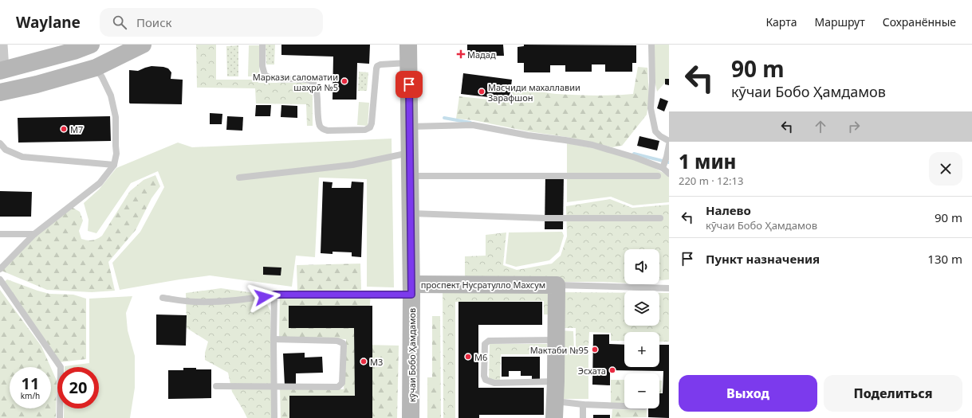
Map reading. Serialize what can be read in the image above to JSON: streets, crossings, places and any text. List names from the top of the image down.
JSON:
{
  "streets": {
    "street": ["проспект Нусратулло Махсум", "кӯчаи Бобо Ҳамдамов"]
  },
  "crossings": [
    ["проспект Нусратулло Махсум", "кӯчаи Бобо Ҳамдамов"]
  ],
  "places": {
    "health": ["Мадад"],
    "other": [
      "Маркази саломатии шаҳрӣ №5",
      "Масчиди махаллавии Зарафшон",
      "М7",
      "Mактаби №95",
      "М6",
      "М3",
      "Эсхата"
    ]
  },
  "page": {
    "header": "Waylane",
    "search": "Поиск",
    "nav": ["Карта", "Маршрут", "Сохранённые"],
    "turn": ["90 m", "кӯчаи Бобо Ҳамдамов"],
    "heading": ["1 мин", "220 m · 12:13"],
    "list": [
      {
        "name": "Налево",
        "note": "кӯчаи Бобо Ҳамдамов",
        "value": "90 m"
      },
      {
        "name": "Пункт назначения",
        "value": "130 m"
      }
    ],
    "map_buttons": ["+", "−"],
    "speed": "11 km/h",
    "limit": "20",
    "buttons": ["Выход", "Поделиться"]
  }
}
